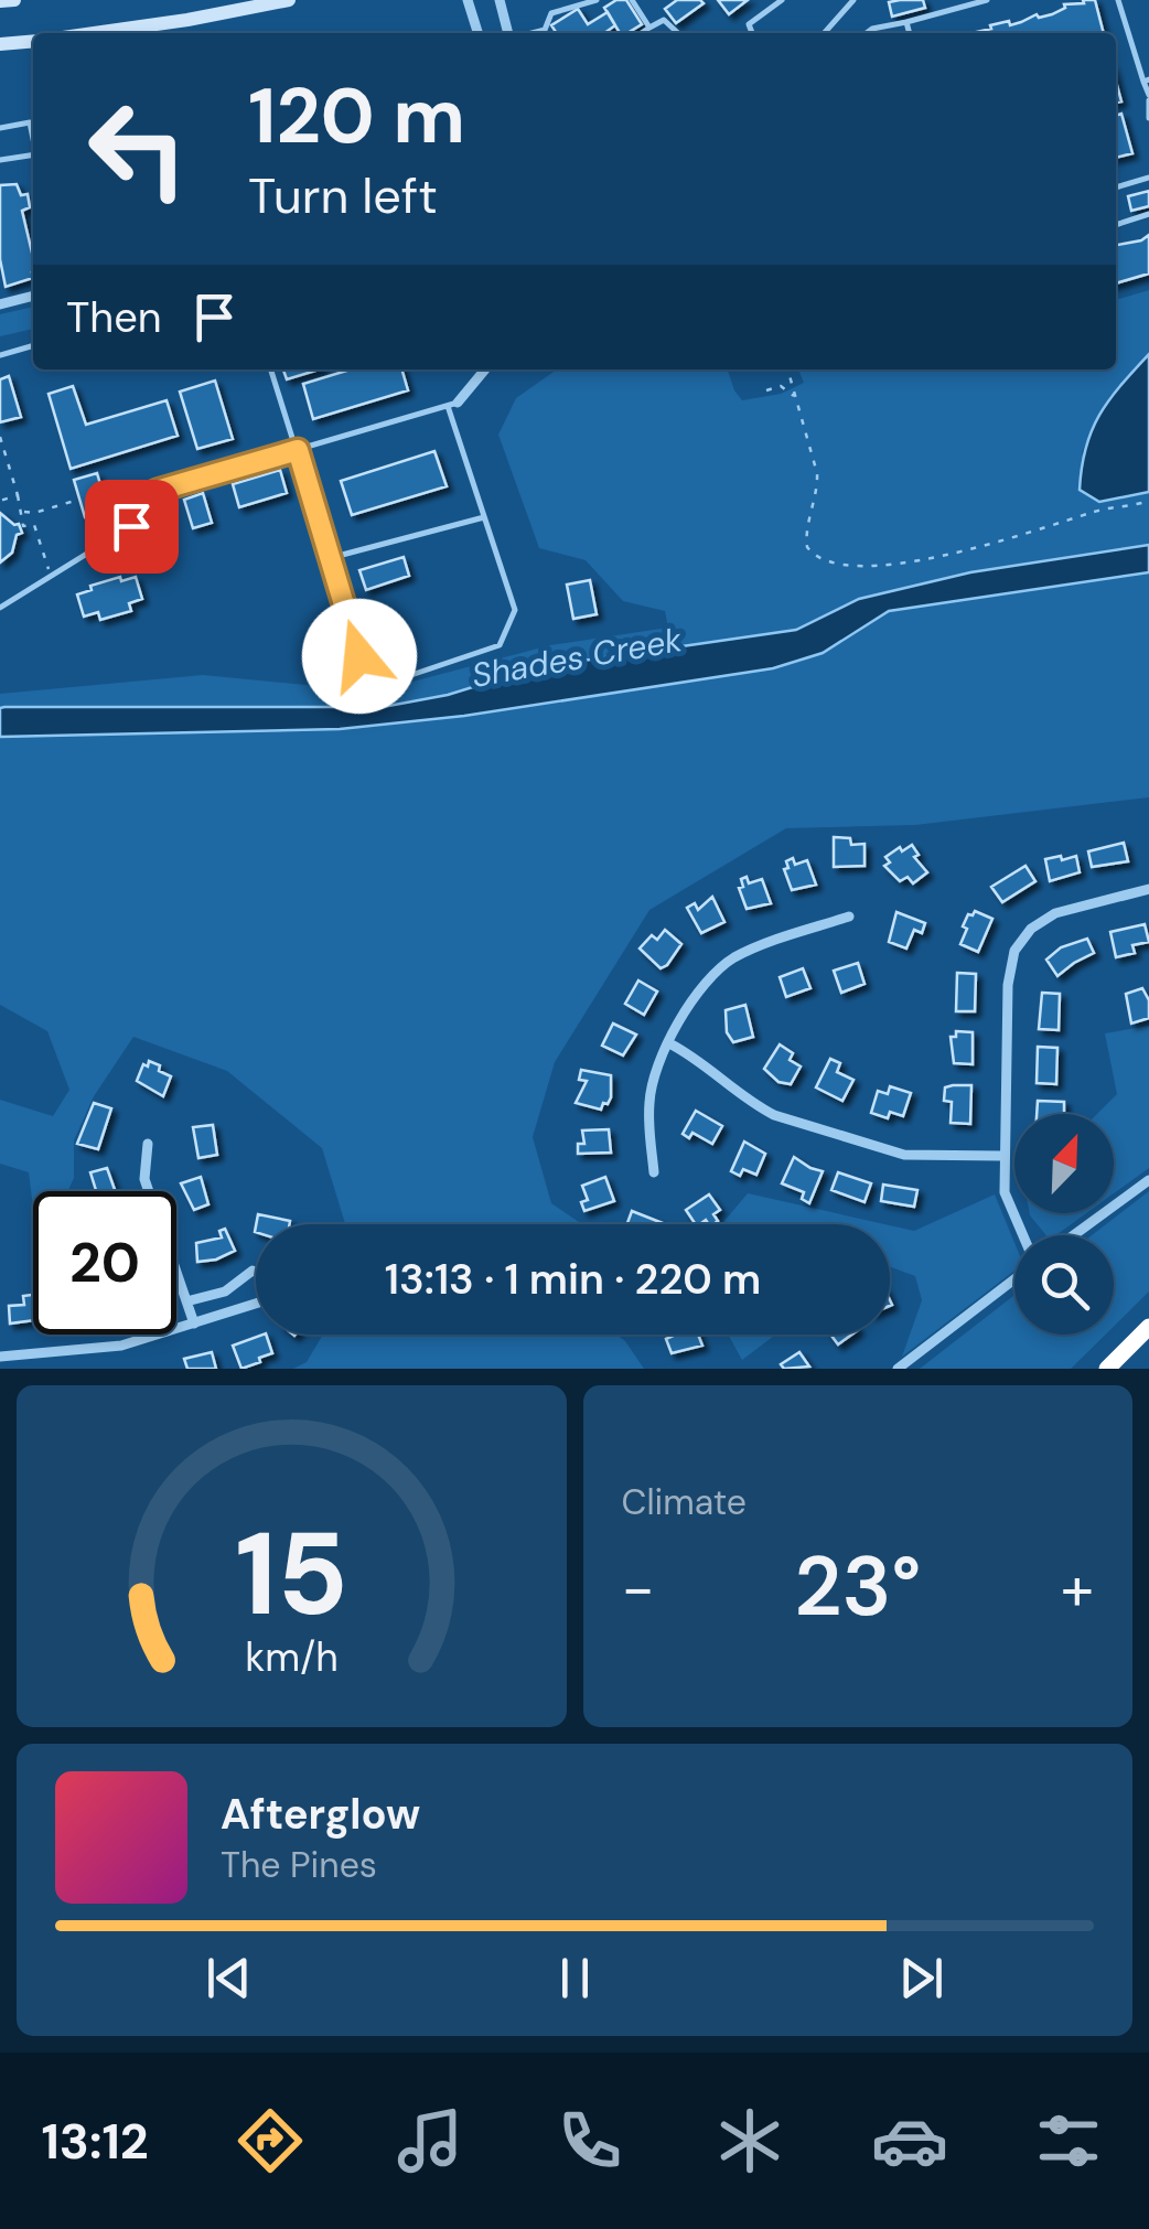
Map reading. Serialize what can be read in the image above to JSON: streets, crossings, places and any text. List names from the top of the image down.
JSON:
{
  "water": ["Shades Creek"],
  "north": "top right",
  "page": {
    "turn": ["120 m", "Turn left"],
    "then": "Then",
    "limit": "20",
    "trip": "13:13 · 1 min · 220 m",
    "tile": "Climate",
    "heat": ["−", "23°", "+"],
    "song": ["Afterglow", "The Pines"],
    "tabs": "13:12",
    "gauge": ["15", "km/h"]
  }
}
